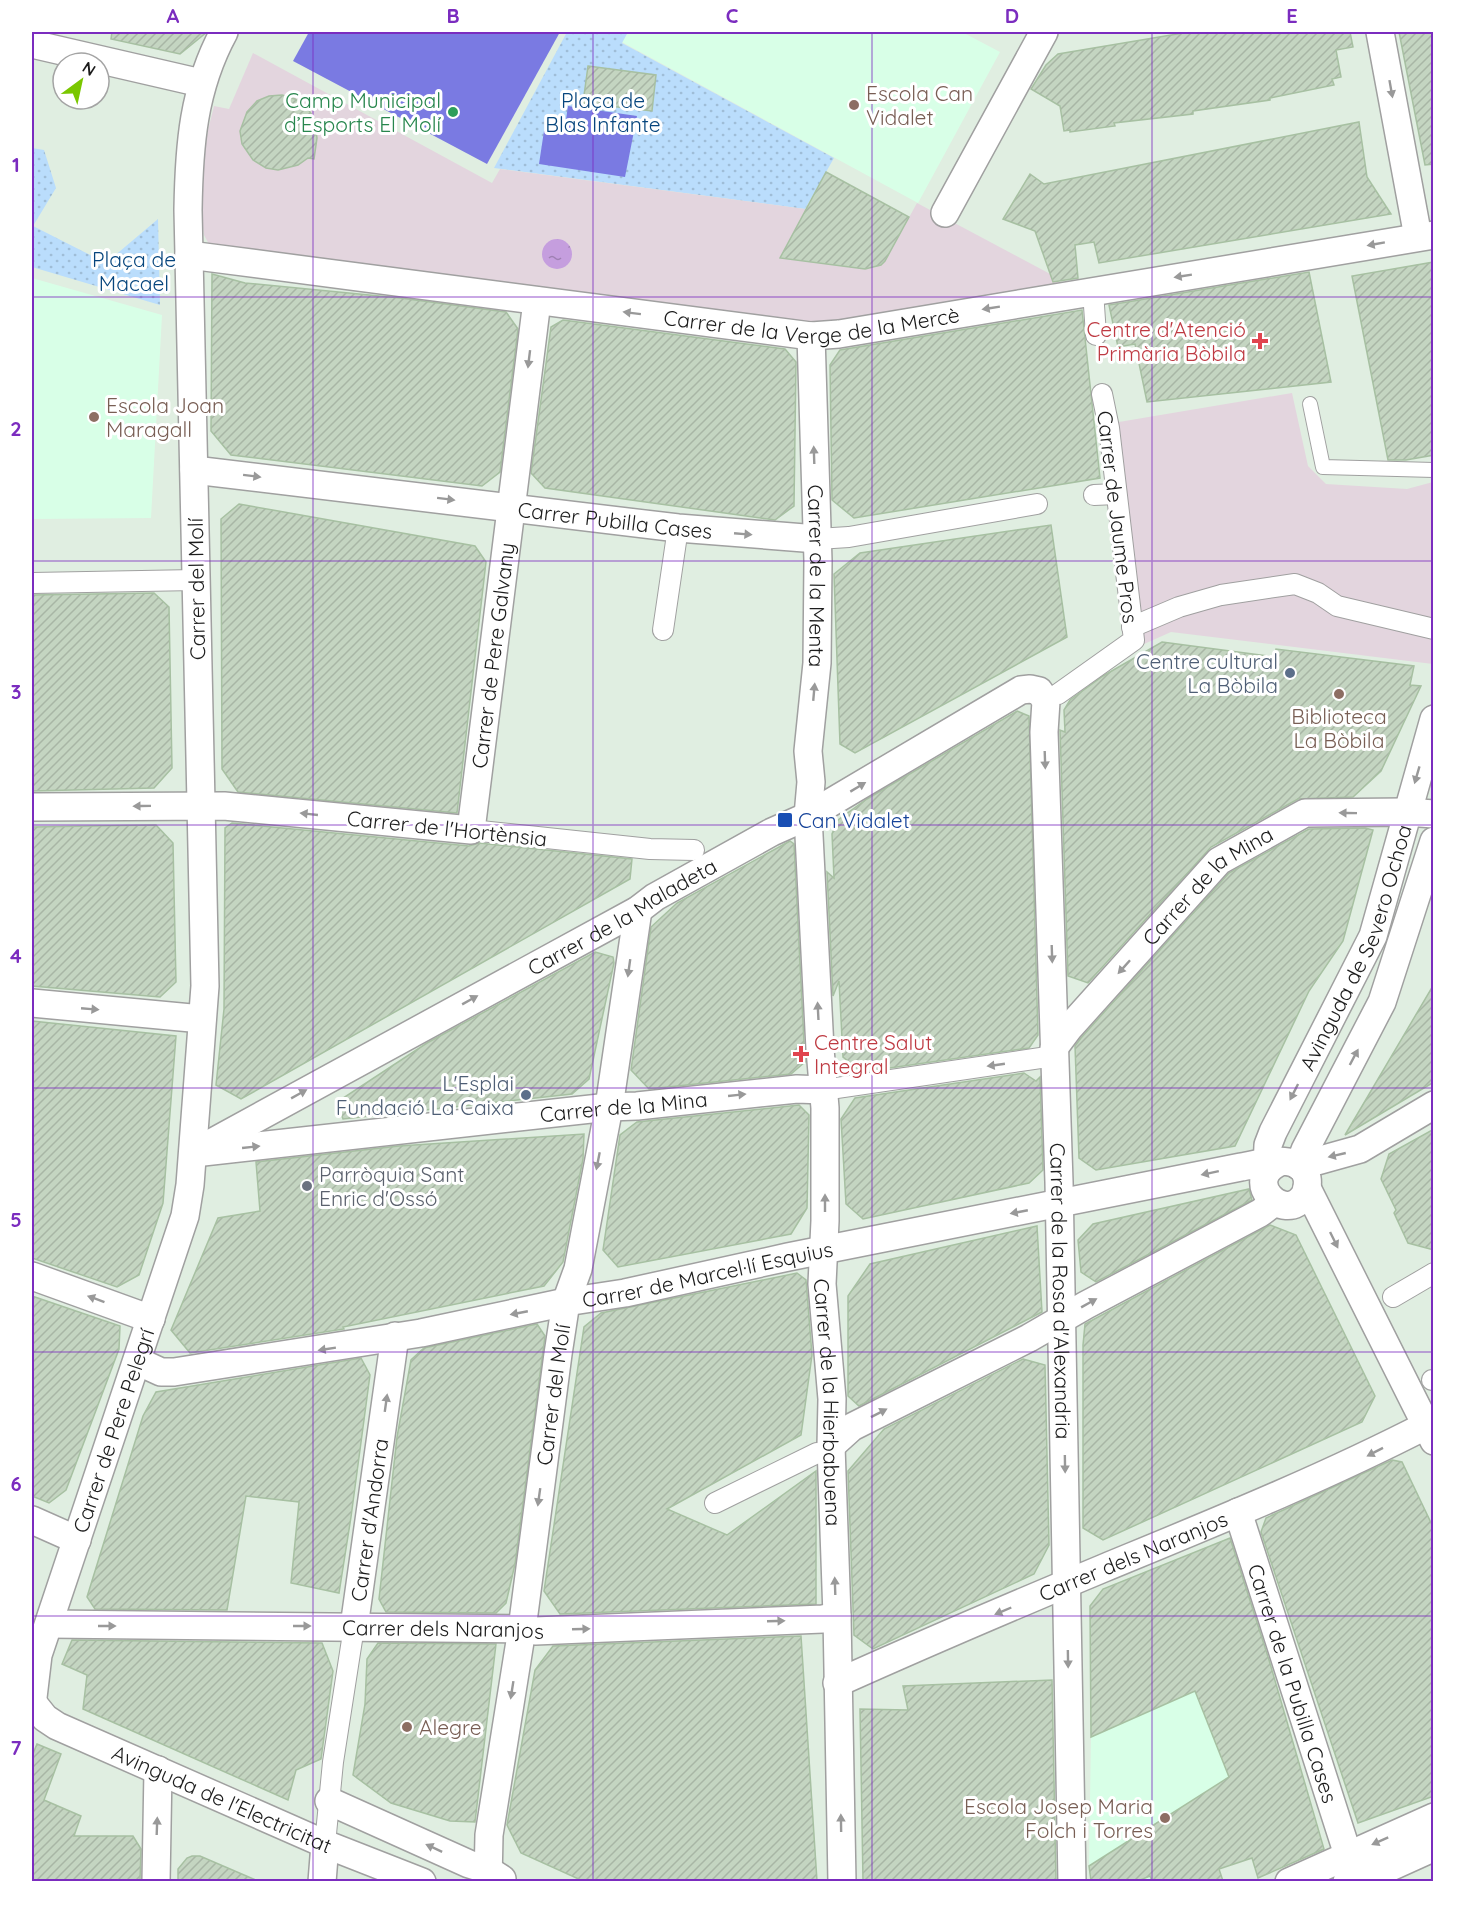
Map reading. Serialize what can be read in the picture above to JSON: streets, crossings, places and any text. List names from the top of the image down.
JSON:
{
  "streets": {
    "street": [
      "Carrer de la Verge de la Mercè",
      "Carrer de Jaume Pros",
      "Carrer Pubilla Cases",
      "Carrer de la Menta",
      "Carrer del Molí",
      "Carrer de Pere Galvany",
      "Carrer de l'Hortènsia",
      "Carrer de la Mina",
      "Carrer de la Maladeta",
      "Avinguda de Severo Ochoa",
      "Carrer de Marcel·lí Esquius",
      "Carrer de la Rosa d'Alexandria",
      "Carrer de la Hierbabuena",
      "Carrer de Pere Pelegrí",
      "Carrer d'Andorra",
      "Carrer dels Naranjos",
      "Carrer de la Pubilla Cases",
      "Avinguda de l'Electricitat"
    ]
  },
  "crossings": [
    ["Carrer de la Verge de la Mercè", "Carrer de la Menta"],
    ["Carrer de la Verge de la Mercè", "Carrer del Molí"],
    ["Carrer de la Verge de la Mercè", "Carrer de Pere Galvany"],
    ["Carrer Pubilla Cases", "Carrer de la Menta"],
    ["Carrer Pubilla Cases", "Carrer del Molí"],
    ["Carrer Pubilla Cases", "Carrer de Pere Galvany"],
    ["Carrer de la Menta", "Carrer de la Maladeta"],
    ["Carrer de la Menta", "Carrer de la Hierbabuena"],
    ["Carrer del Molí", "Carrer de l'Hortènsia"],
    ["Carrer del Molí", "Carrer de la Mina"],
    ["Carrer del Molí", "Carrer de la Maladeta"],
    ["Carrer del Molí", "Carrer de Marcel·lí Esquius"],
    ["Carrer del Molí", "Carrer de Pere Pelegrí"],
    ["Carrer del Molí", "Carrer dels Naranjos"],
    ["Carrer del Molí", "Avinguda de l'Electricitat"],
    ["Carrer de Pere Galvany", "Carrer de l'Hortènsia"],
    ["Carrer de la Mina", "Carrer de la Maladeta"],
    ["Carrer de la Mina", "Avinguda de Severo Ochoa"],
    ["Carrer de la Mina", "Carrer de la Rosa d'Alexandria"],
    ["Carrer de la Mina", "Carrer de la Hierbabuena"],
    ["Carrer de la Mina", "Carrer de Pere Pelegrí"],
    ["Carrer de la Maladeta", "Carrer de la Rosa d'Alexandria"],
    ["Carrer de la Maladeta", "Carrer de la Hierbabuena"],
    ["Carrer de la Maladeta", "Carrer de Pere Pelegrí"],
    ["Avinguda de Severo Ochoa", "Carrer de Marcel·lí Esquius"],
    ["Carrer de Marcel·lí Esquius", "Carrer de la Rosa d'Alexandria"],
    ["Carrer de Marcel·lí Esquius", "Carrer de la Hierbabuena"],
    ["Carrer de Marcel·lí Esquius", "Carrer de Pere Pelegrí"],
    ["Carrer de Marcel·lí Esquius", "Carrer d'Andorra"],
    ["Carrer de la Rosa d'Alexandria", "Carrer dels Naranjos"],
    ["Carrer de la Hierbabuena", "Carrer dels Naranjos"],
    ["Carrer de Pere Pelegrí", "Carrer dels Naranjos"],
    ["Carrer de Pere Pelegrí", "Avinguda de l'Electricitat"],
    ["Carrer d'Andorra", "Carrer dels Naranjos"],
    ["Carrer d'Andorra", "Avinguda de l'Electricitat"],
    ["Carrer dels Naranjos", "Carrer de la Pubilla Cases"]
  ],
  "one_way": [
    "Carrer de la Verge de la Mercè",
    "Carrer Pubilla Cases",
    "Carrer de la Menta",
    "Carrer del Molí",
    "Carrer de Pere Galvany",
    "Carrer de la Maladeta",
    "Carrer de la Rosa d'Alexandria",
    "Carrer de la Hierbabuena",
    "Carrer d'Andorra"
  ],
  "parks": ["Plaça de Blas Infante", "Plaça de Macael"],
  "places": {
    "other": [
      "Escola Can Vidalet",
      "Camp Municipal d’Esports El Molí",
      "Escola Joan Maragall",
      "Centre cultural La Bòbila",
      "Biblioteca La Bòbila",
      "L'Esplai Fundació La Caixa",
      "Parròquia Sant Enric d'Ossó",
      "Alegre",
      "Escola Josep Maria Folch i Torres"
    ],
    "health": ["Centre d'Atenció Primària Bòbila", "Centre Salut Integral"],
    "transit": ["Can Vidalet"]
  },
  "north": "top right",
  "grid": {
    "columns": [
      "A",
      "B",
      "C",
      "D",
      "E"
    ],
    "rows": [
      "1",
      "2",
      "3",
      "4",
      "5",
      "6",
      "7"
    ]
  }
}
